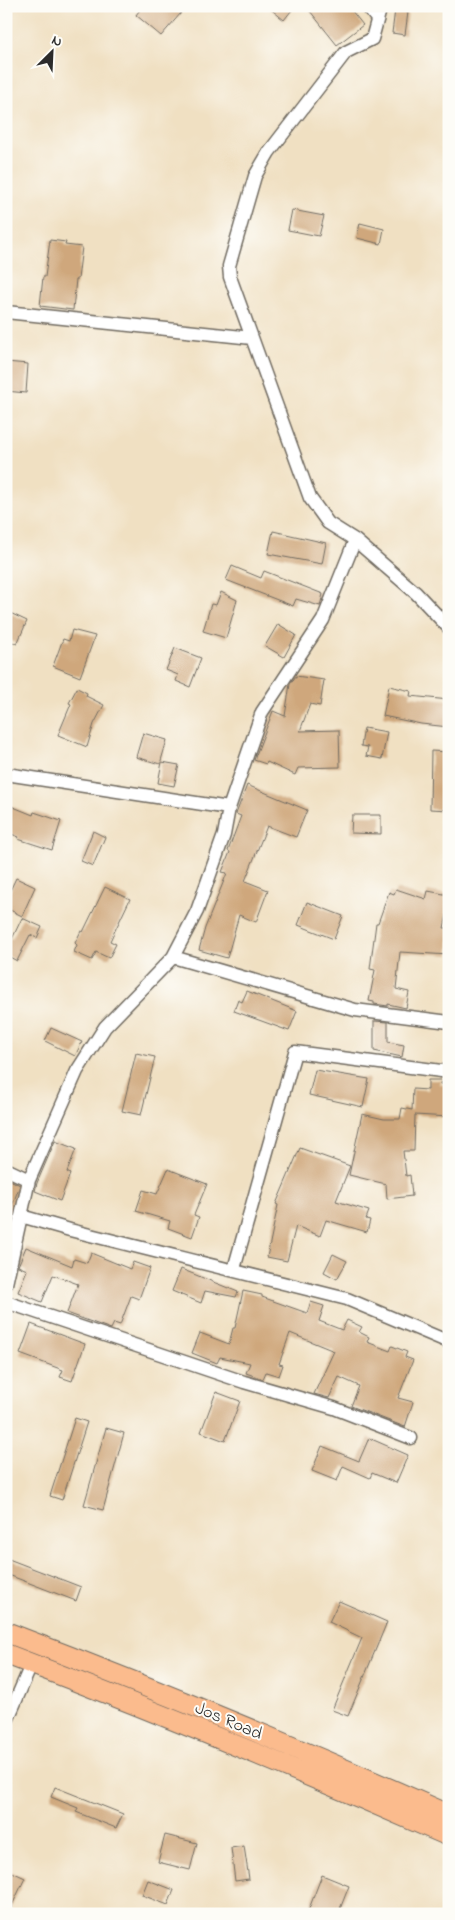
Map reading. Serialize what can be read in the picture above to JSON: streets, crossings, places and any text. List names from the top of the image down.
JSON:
{
  "streets": {
    "highway": ["Jos Road"]
  },
  "north": "top right"
}
